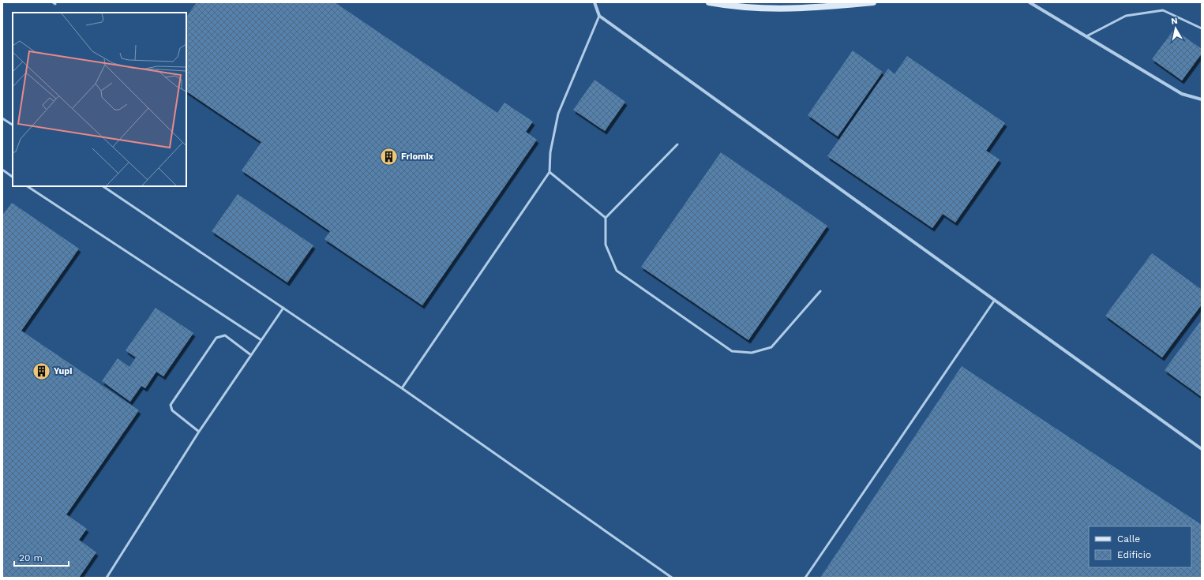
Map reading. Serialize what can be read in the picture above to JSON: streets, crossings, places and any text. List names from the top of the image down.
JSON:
{
  "places": {
    "building": ["Friomix", "Yupi"]
  },
  "legend": ["Calle", "Edificio"],
  "scale_bar": "20 m",
  "north": "top"
}
